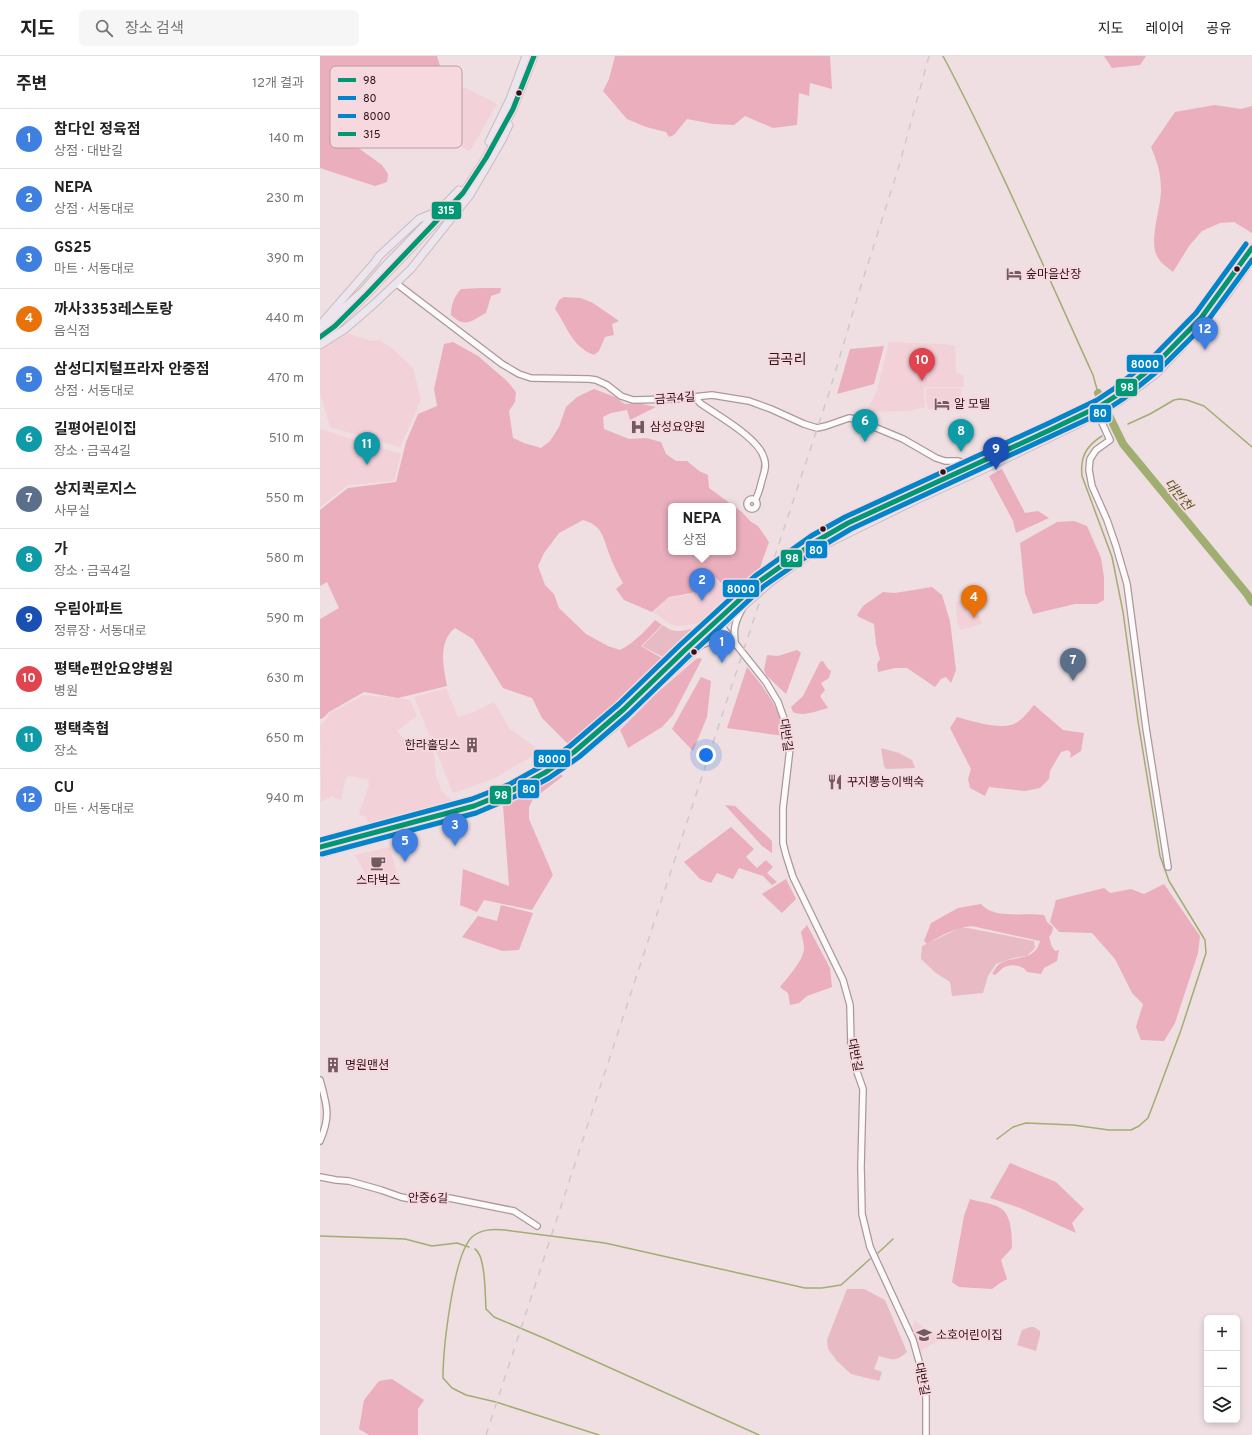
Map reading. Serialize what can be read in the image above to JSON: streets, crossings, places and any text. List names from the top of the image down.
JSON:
{
  "streets": {
    "street": ["금곡4길", "대반길", "안중6길"]
  },
  "districts": ["금곡리"],
  "water": ["대반천"],
  "places": {
    "hotel": ["숲마을산장", "알 모텔"],
    "hospital": ["삼성요양원"],
    "building": ["한라홀딩스", "명원맨션"],
    "restaurant": ["꾸지뽕능이백숙"],
    "cafe": ["스타벅스"],
    "school or university": ["소호어린이집"]
  },
  "lines": [
    "transit line 315",
    "transit line 8000",
    "transit line 98",
    "transit line 80"
  ],
  "legend": [
    "98",
    "80",
    "8000",
    "315"
  ],
  "page": {
    "header": "지도",
    "search": "장소 검색",
    "nav": ["지도", "레이어", "공유"],
    "heading": ["주변", "12개 결과"],
    "list": [
      {
        "mark": "1",
        "name": "참다인 정육점",
        "note": "상점 · 대반길",
        "value": "140 m"
      },
      {
        "mark": "2",
        "name": "NEPA",
        "note": "상점 · 서동대로",
        "value": "230 m"
      },
      {
        "mark": "3",
        "name": "GS25",
        "note": "마트 · 서동대로",
        "value": "390 m"
      },
      {
        "mark": "4",
        "name": "까사3353레스토랑",
        "note": "음식점",
        "value": "440 m"
      },
      {
        "mark": "5",
        "name": "삼성디지털프라자 안중점",
        "note": "상점 · 서동대로",
        "value": "470 m"
      },
      {
        "mark": "6",
        "name": "길평어린이집",
        "note": "장소 · 금곡4길",
        "value": "510 m"
      },
      {
        "mark": "7",
        "name": "상지퀵로지스",
        "note": "사무실",
        "value": "550 m"
      },
      {
        "mark": "8",
        "name": "가",
        "note": "장소 · 금곡4길",
        "value": "580 m"
      },
      {
        "mark": "9",
        "name": "우림아파트",
        "note": "정류장 · 서동대로",
        "value": "590 m"
      },
      {
        "mark": "10",
        "name": "평택e편안요양병원",
        "note": "병원",
        "value": "630 m"
      },
      {
        "mark": "11",
        "name": "평택축협",
        "note": "장소",
        "value": "650 m"
      },
      {
        "mark": "12",
        "name": "CU",
        "note": "마트 · 서동대로",
        "value": "940 m"
      }
    ],
    "pins": [
      "12",
      "10",
      "6",
      "8",
      "11",
      "9",
      "2",
      "4",
      "1",
      "7",
      "3",
      "5"
    ],
    "popup": ["NEPA", "상점"],
    "map_buttons": ["+", "−"]
  }
}
